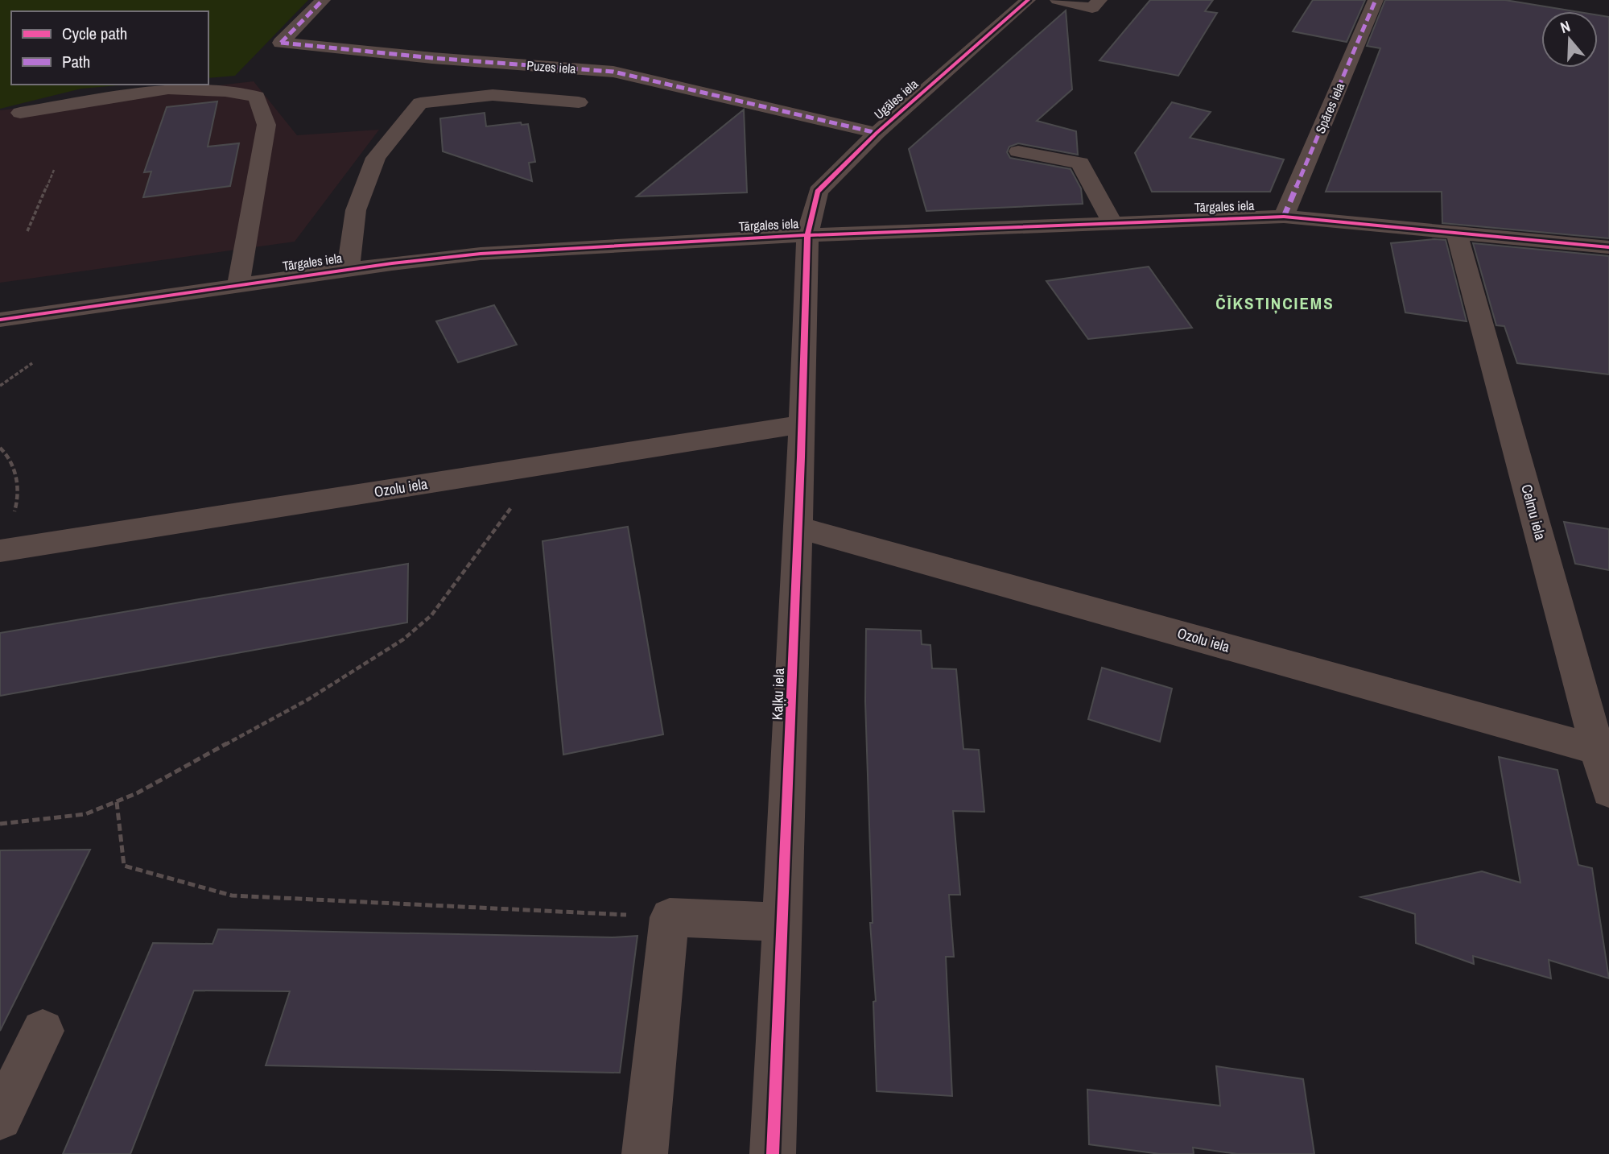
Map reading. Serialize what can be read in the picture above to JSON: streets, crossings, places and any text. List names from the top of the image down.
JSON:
{
  "streets": {
    "street": [
      "Puzes iela",
      "Ugāles iela",
      "Spāres iela",
      "Tārgales iela",
      "Ozolu iela",
      "Celmu iela",
      "Kaļķu iela"
    ]
  },
  "crossings": [
    ["Puzes iela", "Ugāles iela"],
    ["Ugāles iela", "Tārgales iela"],
    ["Ugāles iela", "Kaļķu iela"],
    ["Spāres iela", "Tārgales iela"],
    ["Tārgales iela", "Celmu iela"],
    ["Tārgales iela", "Kaļķu iela"],
    ["Ozolu iela", "Celmu iela"],
    ["Ozolu iela", "Kaļķu iela"]
  ],
  "districts": ["ČĪKSTIŅCIEMS"],
  "legend": ["Cycle path", "Path"],
  "north": "top"
}
